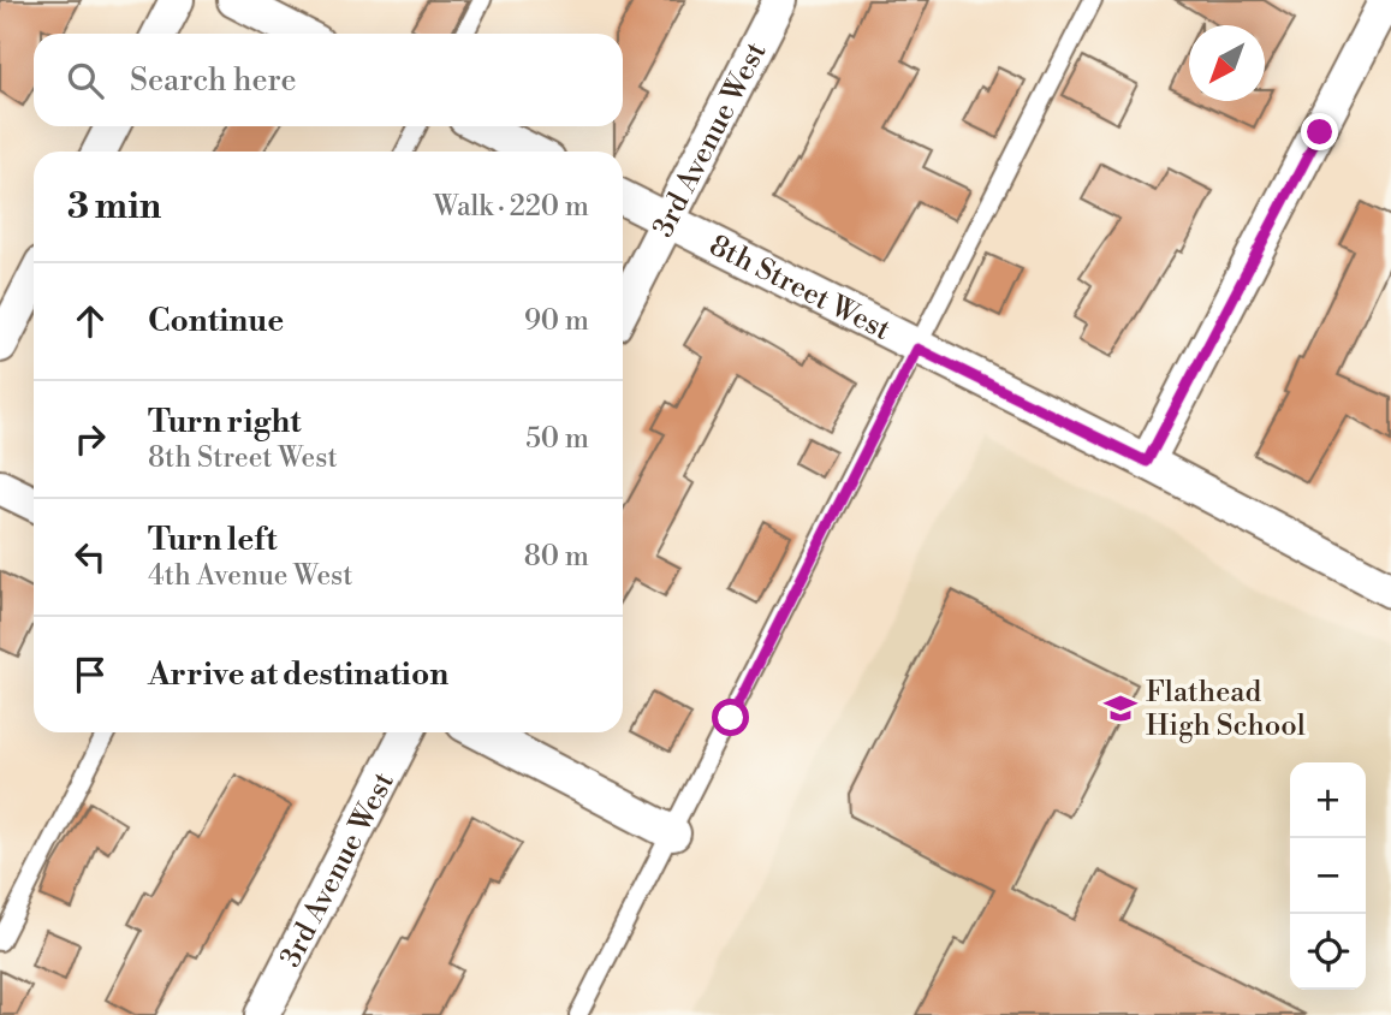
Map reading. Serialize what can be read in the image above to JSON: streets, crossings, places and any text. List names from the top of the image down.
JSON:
{
  "streets": {
    "street": ["3rd Avenue West", "8th Street West"]
  },
  "crossings": [
    ["3rd Avenue West", "8th Street West"]
  ],
  "places": {
    "school or university": ["Flathead High School"]
  },
  "north": "bottom left",
  "page": {
    "search": "Search here",
    "heading": ["3 min", "Walk · 220 m"],
    "list": [
      ["Continue", "90 m"],
      ["Turn right", "8th Street West", "50 m"],
      ["Turn left", "4th Avenue West", "80 m"],
      "Arrive at destination"
    ],
    "map_buttons": ["+", "−"]
  }
}
